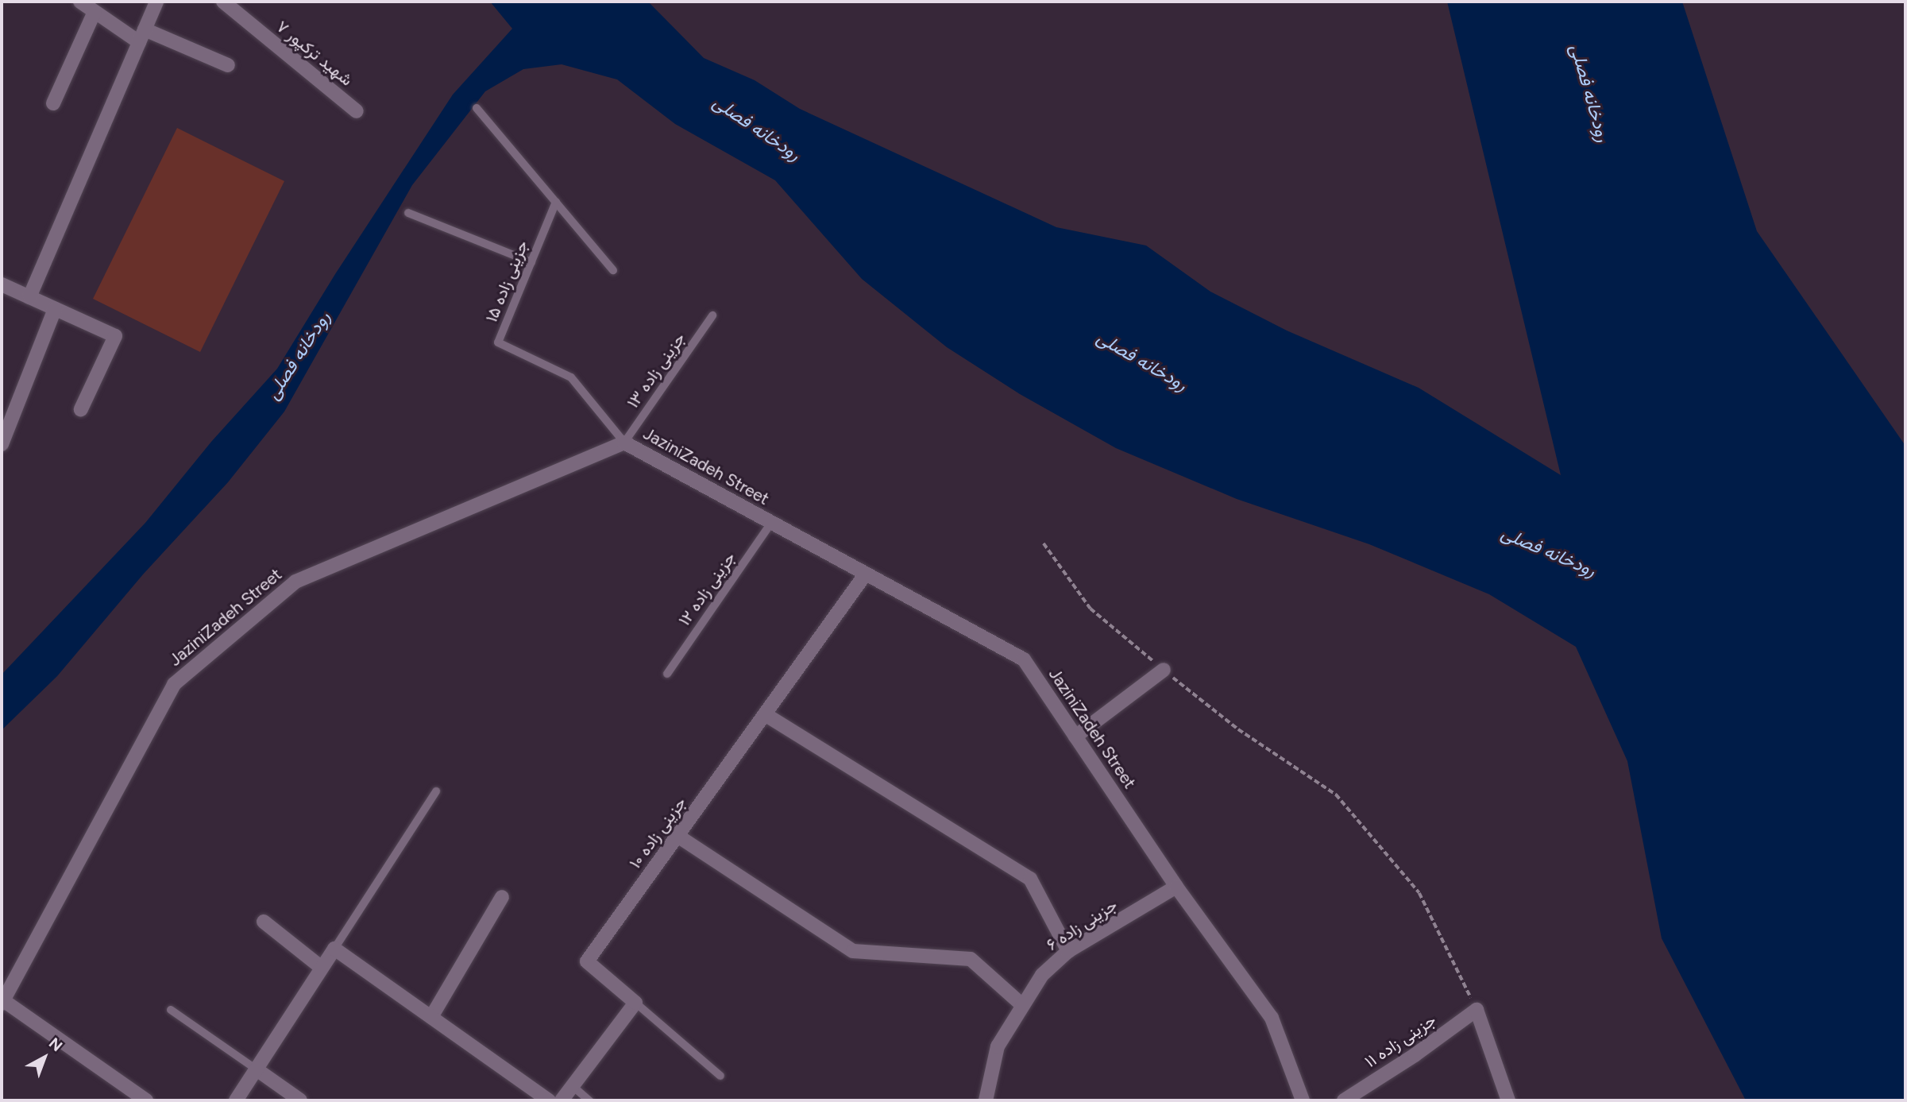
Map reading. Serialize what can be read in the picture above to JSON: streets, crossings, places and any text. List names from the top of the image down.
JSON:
{
  "streets": {
    "street": [
      "شهید ترکپور ۷",
      "JaziniZadeh Street",
      "جزینی زاده ۱۰",
      "جزینی زاده ۶",
      "جزینی زاده ۱۱"
    ],
    "lane": ["جزینی زاده ۱۵", "جزینی زاده ۱۳", "جزینی زاده ۱۲"]
  },
  "crossings": [
    ["جزینی زاده ۱۵", "جزینی زاده ۱۳"],
    ["جزینی زاده ۱۵", "JaziniZadeh Street"],
    ["جزینی زاده ۱۳", "JaziniZadeh Street"],
    ["JaziniZadeh Street", "جزینی زاده ۱۲"],
    ["JaziniZadeh Street", "جزینی زاده ۱۰"],
    ["JaziniZadeh Street", "جزینی زاده ۶"]
  ],
  "water": ["رودخانه فصلی"],
  "north": "top right"
}
